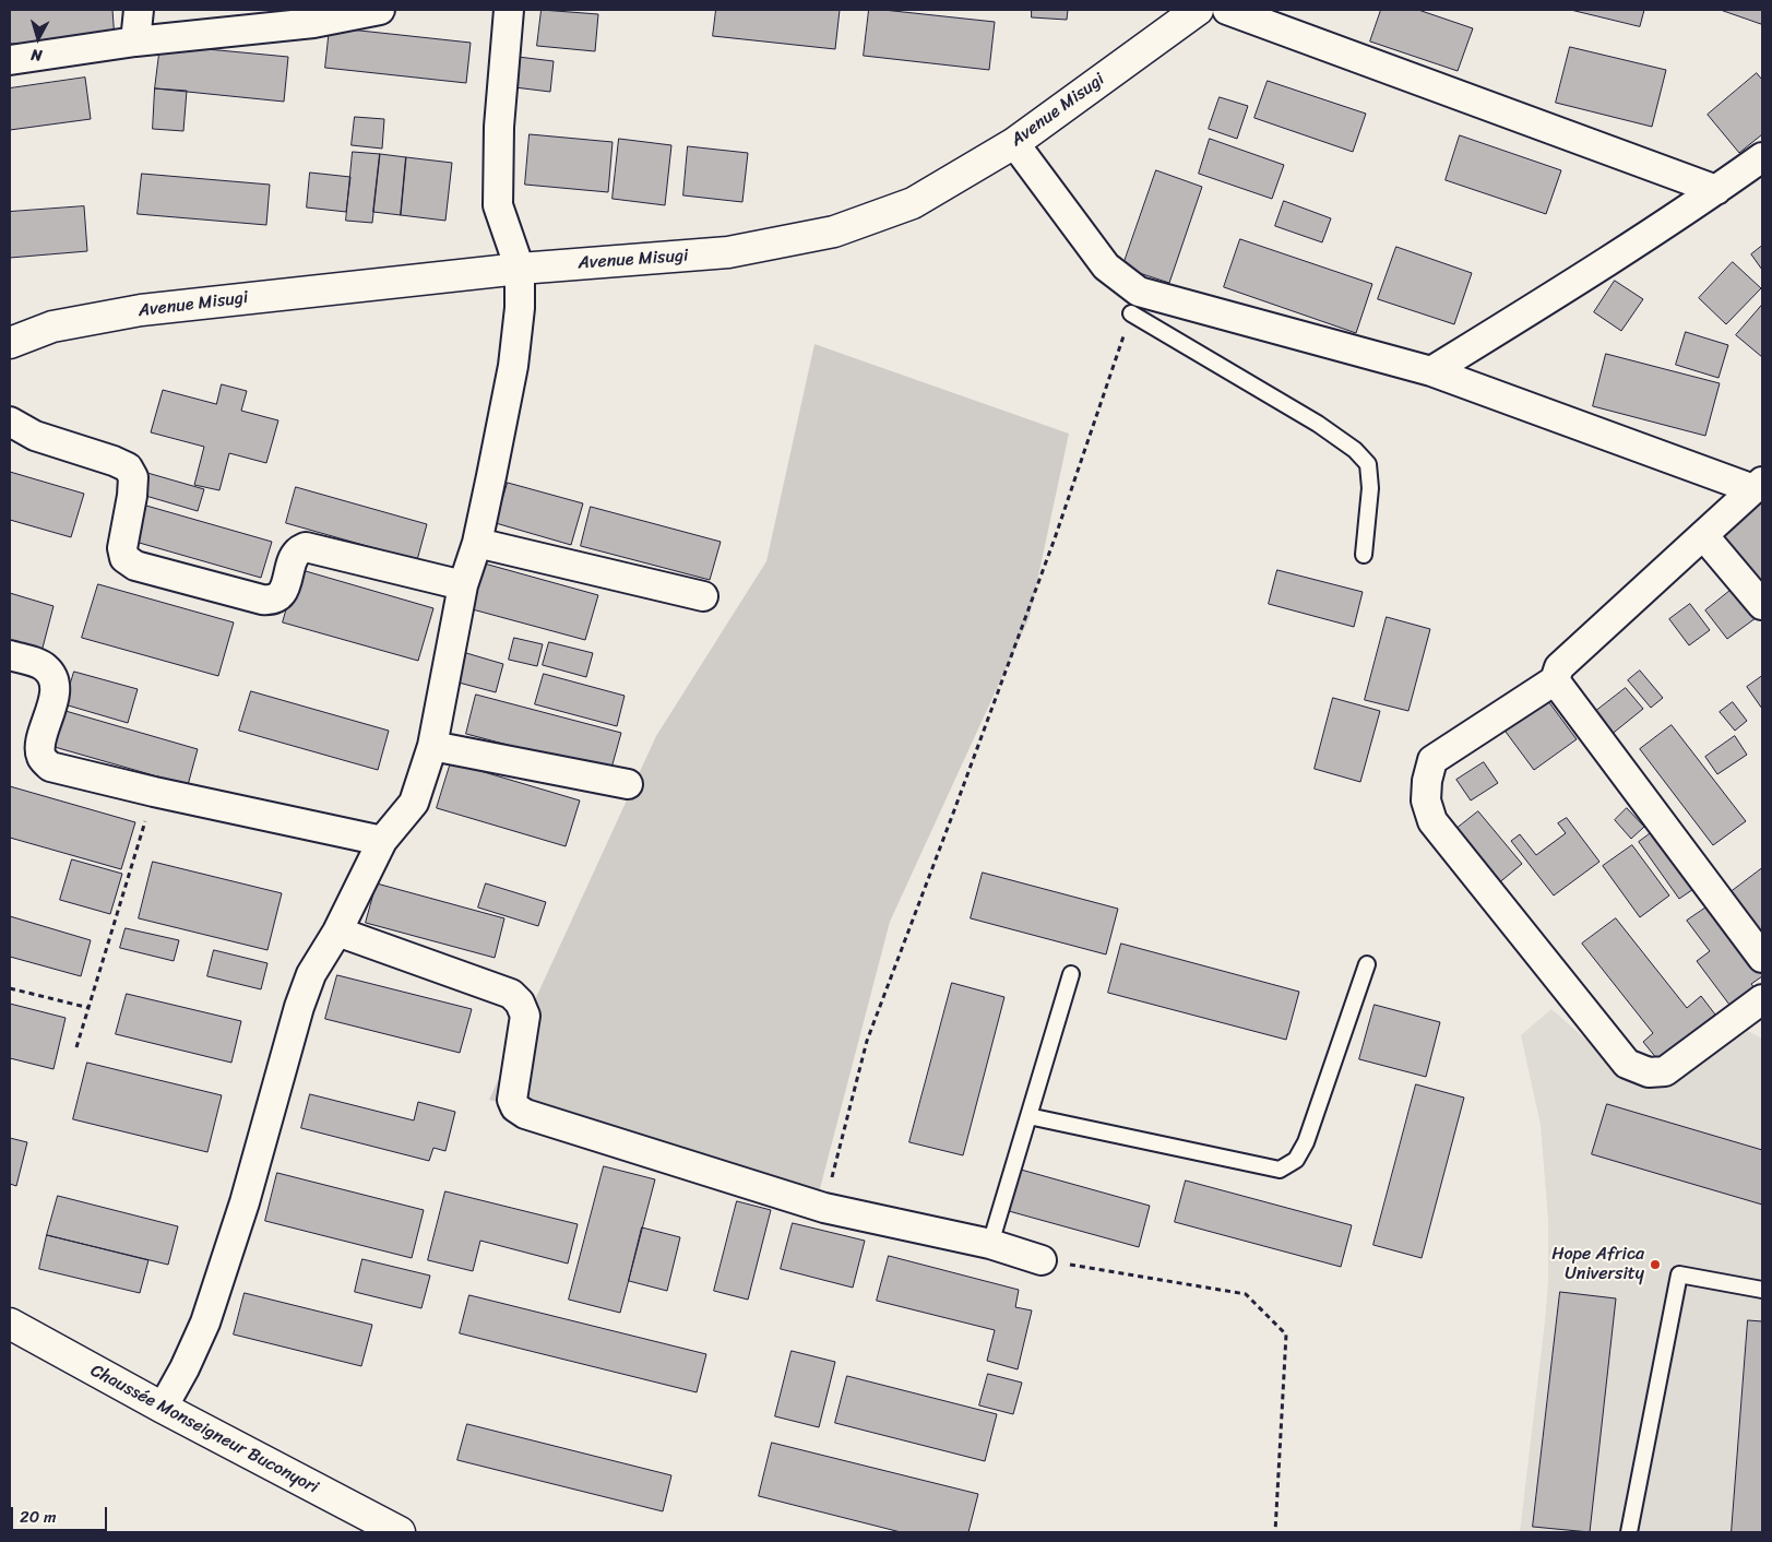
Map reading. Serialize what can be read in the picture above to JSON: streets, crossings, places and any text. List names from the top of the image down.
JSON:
{
  "streets": {
    "street": ["Avenue Misugi", "Chaussée Monseigneur Buconyori"]
  },
  "places": ["Hope Africa University"],
  "scale_bar": "20 m",
  "north": "bottom"
}
